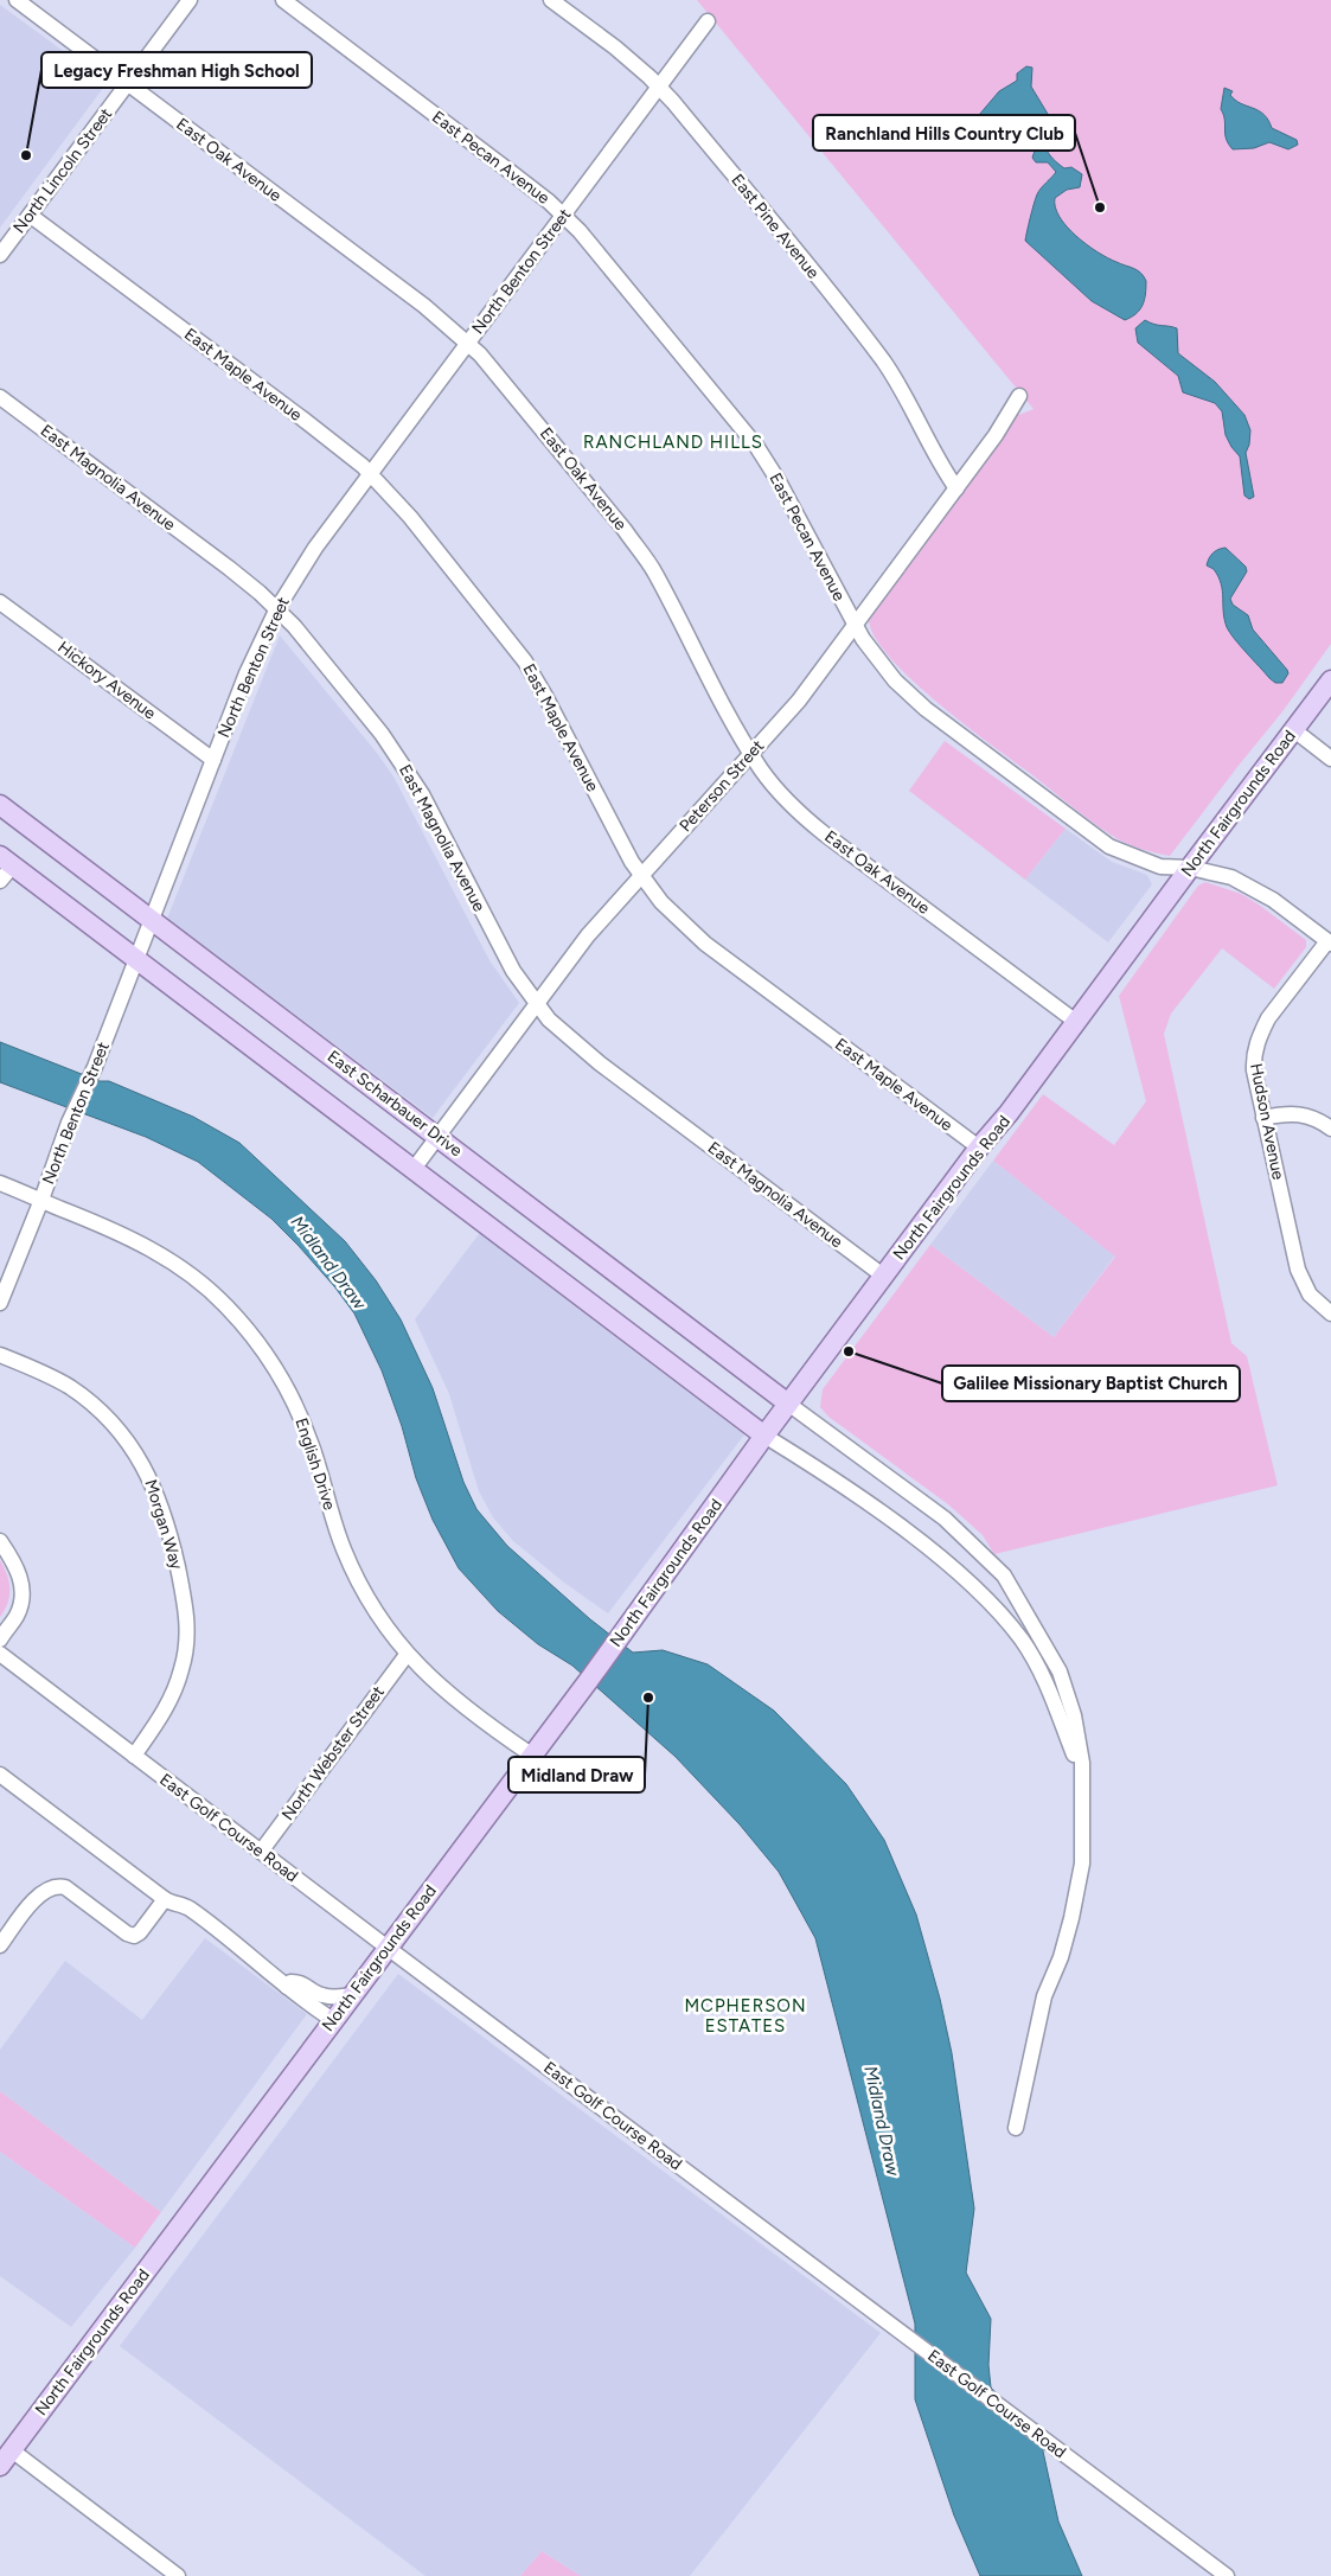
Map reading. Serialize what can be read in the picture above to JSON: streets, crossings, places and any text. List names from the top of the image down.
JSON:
{
  "streets": {
    "main road": ["North Fairgrounds Road", "East Scharbauer Drive"],
    "street": [
      "East Pecan Avenue",
      "East Oak Avenue",
      "North Lincoln Street",
      "East Pine Avenue",
      "North Benton Street",
      "East Maple Avenue",
      "East Magnolia Avenue",
      "Hickory Avenue",
      "Peterson Street",
      "Hudson Avenue",
      "English Drive",
      "Morgan Way",
      "North Webster Street",
      "East Golf Course Road"
    ]
  },
  "crossings": [
    ["East Pecan Avenue", "North Benton Street"],
    ["East Pecan Avenue", "Peterson Street"],
    ["East Pecan Avenue", "North Fairgrounds Road"],
    ["East Pecan Avenue", "Hudson Avenue"],
    ["East Oak Avenue", "North Lincoln Street"],
    ["East Oak Avenue", "North Benton Street"],
    ["East Oak Avenue", "Peterson Street"],
    ["East Oak Avenue", "North Fairgrounds Road"],
    ["North Lincoln Street", "East Maple Avenue"],
    ["East Pine Avenue", "North Benton Street"],
    ["East Pine Avenue", "Peterson Street"],
    ["North Benton Street", "East Maple Avenue"],
    ["North Benton Street", "East Magnolia Avenue"],
    ["North Benton Street", "Hickory Avenue"],
    ["North Benton Street", "East Scharbauer Drive"],
    ["North Benton Street", "English Drive"],
    ["East Maple Avenue", "Peterson Street"],
    ["East Maple Avenue", "North Fairgrounds Road"],
    ["East Magnolia Avenue", "Peterson Street"],
    ["East Magnolia Avenue", "North Fairgrounds Road"],
    ["Peterson Street", "East Scharbauer Drive"],
    ["North Fairgrounds Road", "East Scharbauer Drive"],
    ["North Fairgrounds Road", "English Drive"],
    ["North Fairgrounds Road", "East Golf Course Road"],
    ["English Drive", "North Webster Street"],
    ["Morgan Way", "East Golf Course Road"],
    ["North Webster Street", "East Golf Course Road"]
  ],
  "districts": ["RANCHLAND HILLS", "MCPHERSON ESTATES"],
  "water": ["Midland Draw"],
  "places": [
    "Legacy Freshman High School",
    "Ranchland Hills Country Club",
    "Galilee Missionary Baptist Church",
    "Midland Draw"
  ]
}
